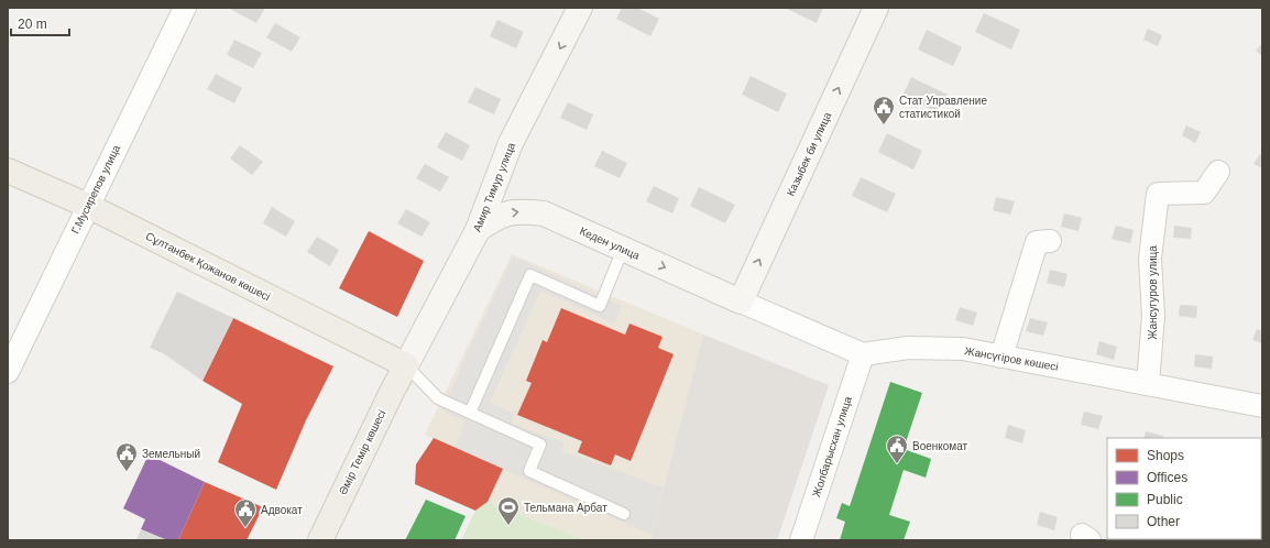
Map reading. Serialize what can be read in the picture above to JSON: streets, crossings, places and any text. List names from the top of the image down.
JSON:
{
  "streets": {
    "main road": [
      "Казыбек би улица",
      "Амир Тимур улица",
      "Кеден улица",
      "Сұлтанбек Қожанов көшесі",
      "Әмір Темір көшесі"
    ],
    "street": [
      "Г.Мусирепов улица",
      "Жансугуров улица",
      "Жансүгіров көшесі",
      "Жолбарысхан улица"
    ]
  },
  "crossings": [
    ["Казыбек би улица", "Кеден улица"],
    ["Амир Тимур улица", "Кеден улица"],
    ["Амир Тимур улица", "Сұлтанбек Қожанов көшесі"],
    ["Амир Тимур улица", "Әмір Темір көшесі"],
    ["Г.Мусирепов улица", "Сұлтанбек Қожанов көшесі"],
    ["Сұлтанбек Қожанов көшесі", "Әмір Темір көшесі"],
    ["Жансугуров улица", "Жансүгіров көшесі"],
    ["Жансүгіров көшесі", "Жолбарысхан улица"]
  ],
  "one_way": ["Казыбек би улица", "Амир Тимур улица", "Кеден улица"],
  "places": {
    "public building": [
      "Стат Управление статистикой",
      "Военкомат",
      "Земельный",
      "Адвокат"
    ],
    "sports": ["Тельмана Арбат"]
  },
  "legend": [
    "Shops",
    "Offices",
    "Public",
    "Other"
  ],
  "scale_bar": "20 m"
}
